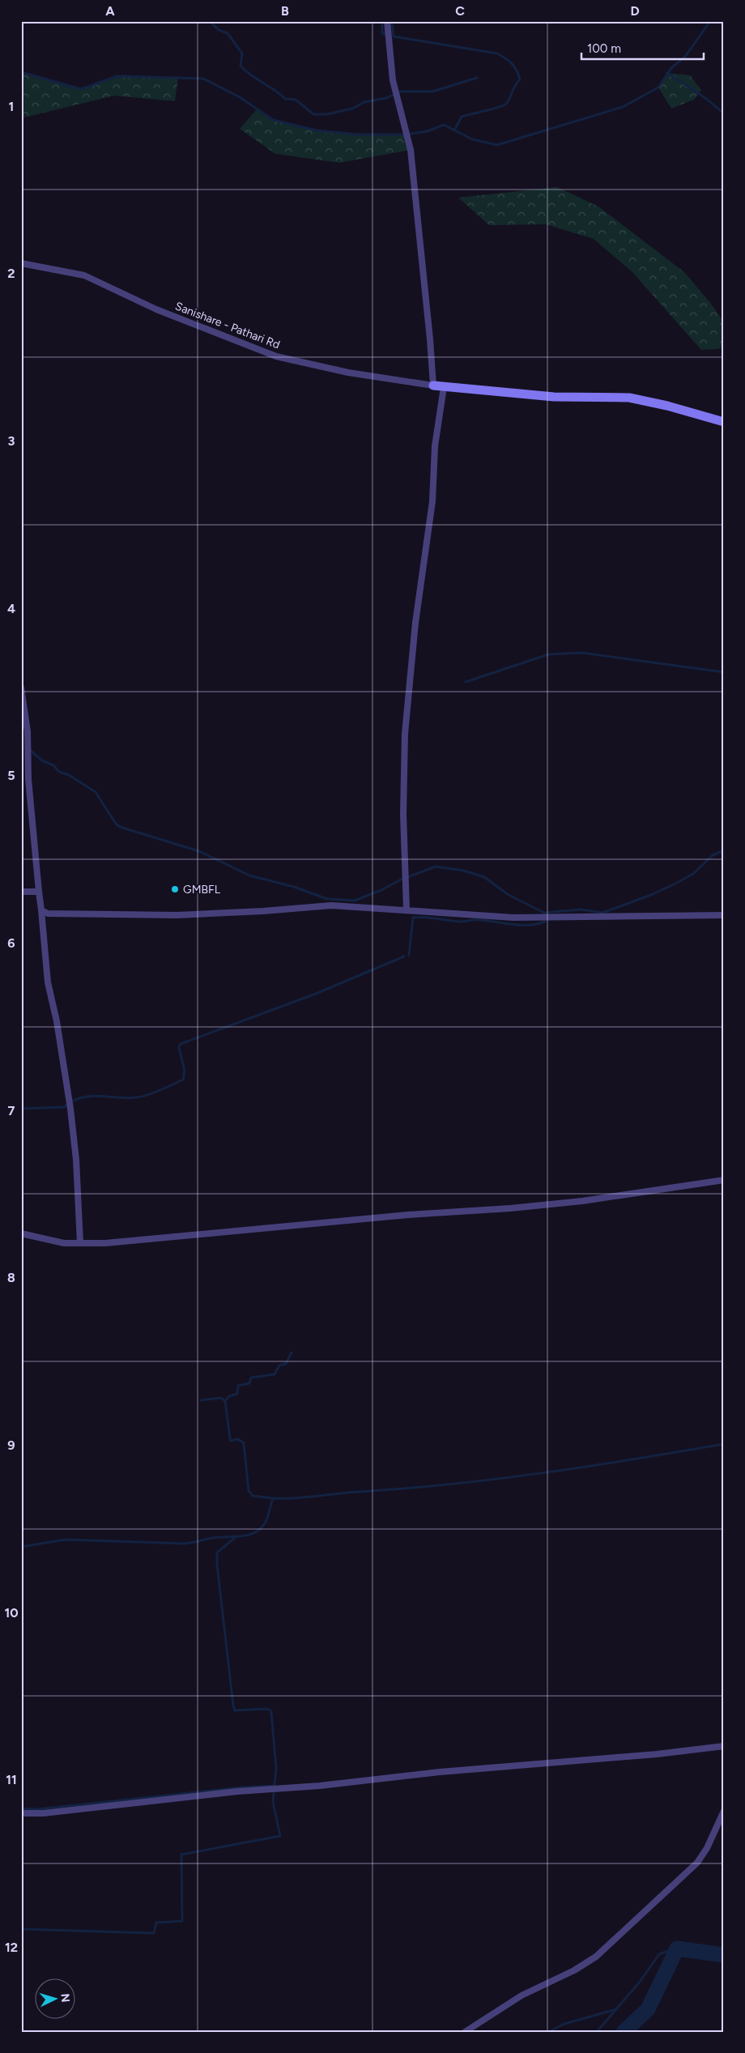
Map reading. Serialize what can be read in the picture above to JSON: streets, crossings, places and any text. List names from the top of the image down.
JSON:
{
  "streets": {
    "street": ["Sanishare - Pathari Rd"]
  },
  "places": ["GMBFL"],
  "scale_bar": "100 m",
  "north": "right",
  "grid": {
    "columns": [
      "A",
      "B",
      "C",
      "D"
    ],
    "rows": [
      "1",
      "2",
      "3",
      "4",
      "5",
      "6",
      "7",
      "8",
      "9",
      "10",
      "11",
      "12"
    ]
  }
}
